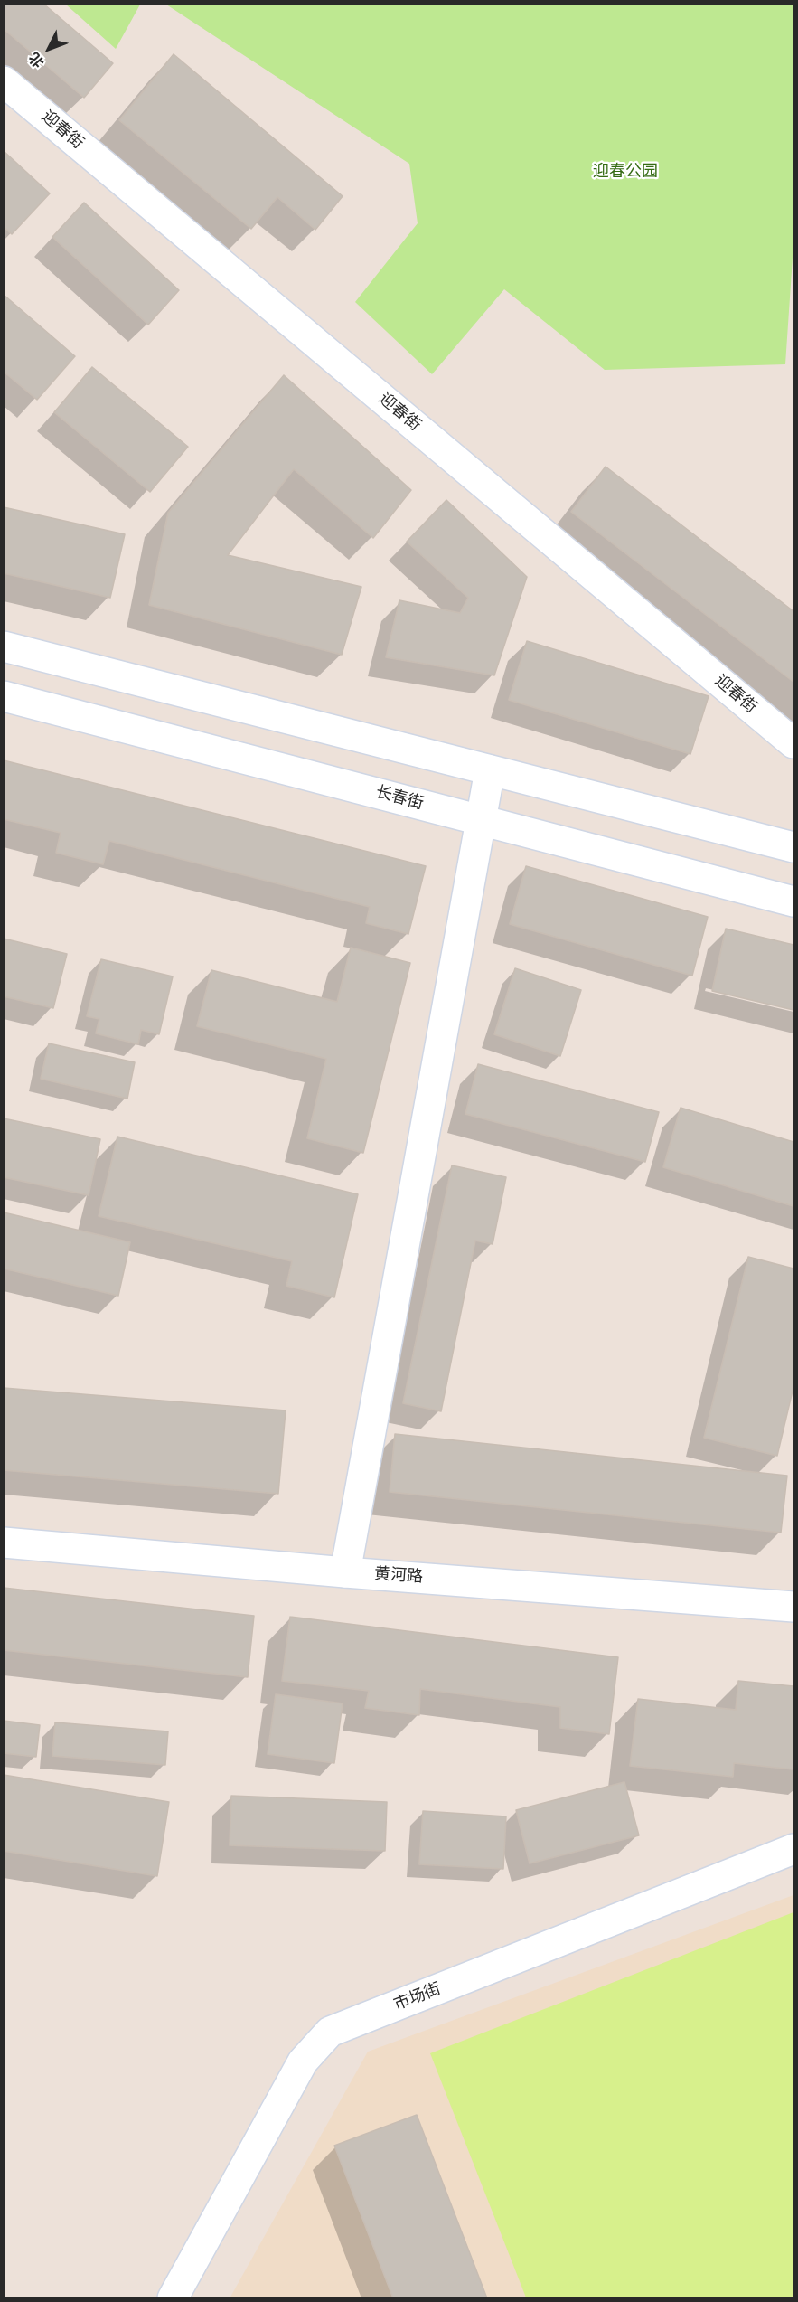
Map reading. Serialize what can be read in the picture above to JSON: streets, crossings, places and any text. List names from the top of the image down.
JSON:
{
  "streets": {
    "street": [
      "迎春街",
      "长春街",
      "黄河路",
      "市场街"
    ]
  },
  "parks": ["迎春公园"],
  "north": "bottom left"
}
